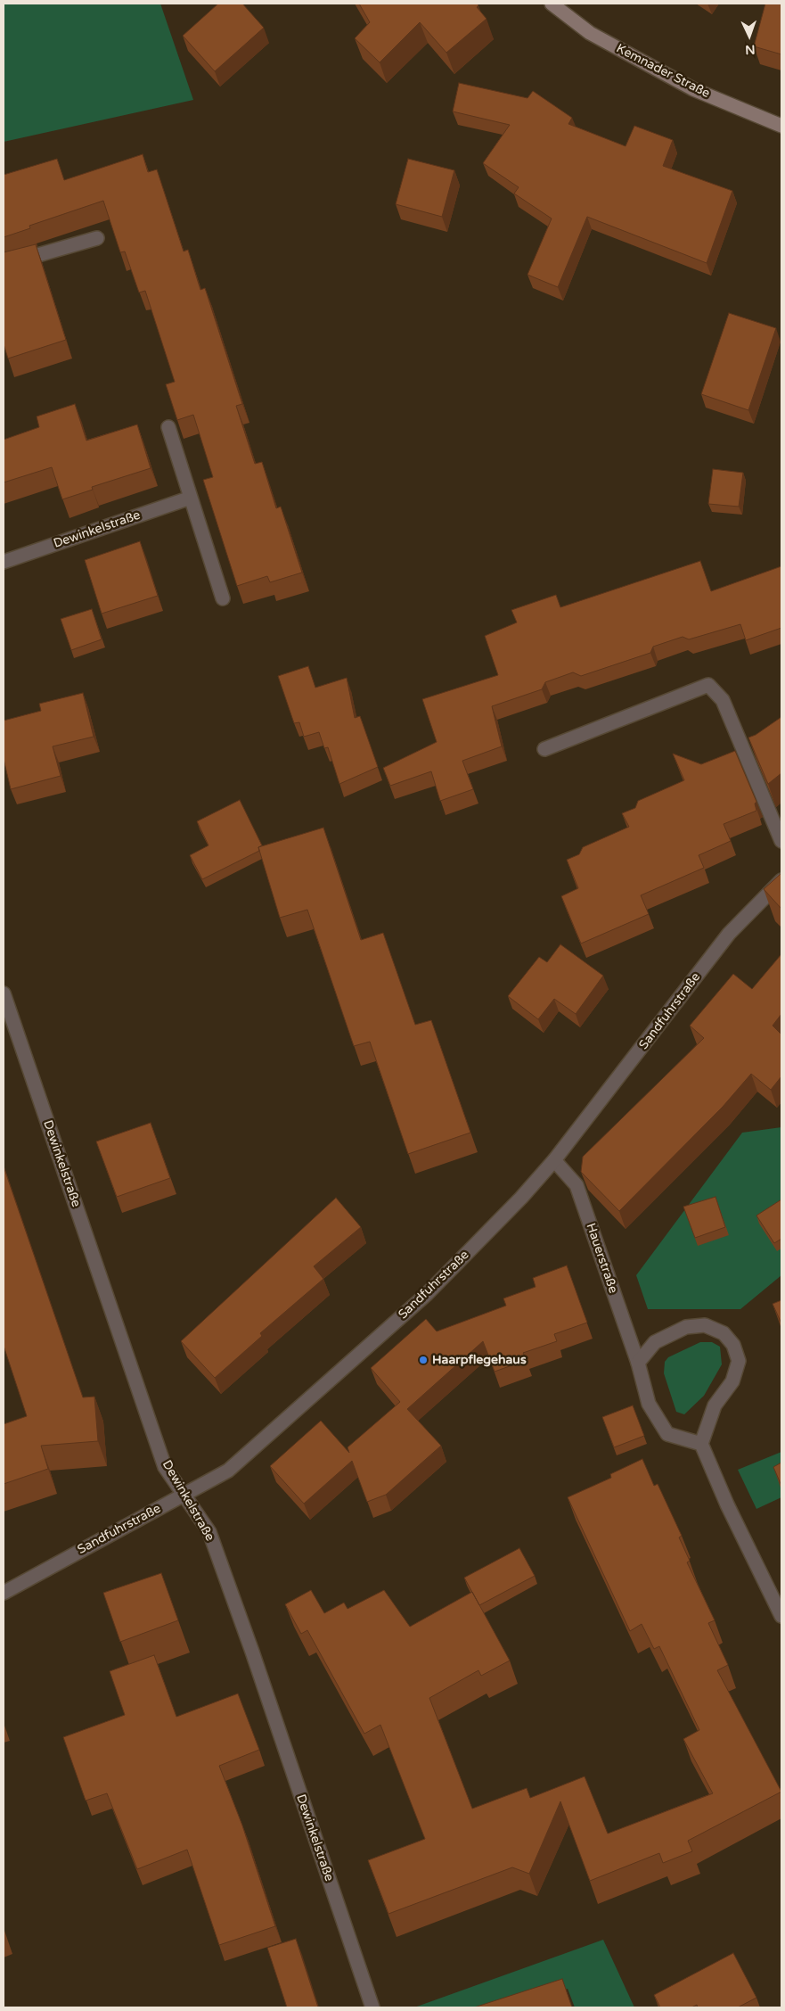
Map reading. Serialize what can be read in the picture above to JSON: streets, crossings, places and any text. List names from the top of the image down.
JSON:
{
  "streets": {
    "street": [
      "Kemnader Straße",
      "Dewinkelstraße",
      "Sandfuhrstraße",
      "Hauerstraße"
    ]
  },
  "crossings": [
    ["Dewinkelstraße", "Sandfuhrstraße"],
    ["Sandfuhrstraße", "Hauerstraße"]
  ],
  "places": ["Haarpflegehaus"],
  "north": "bottom"
}
